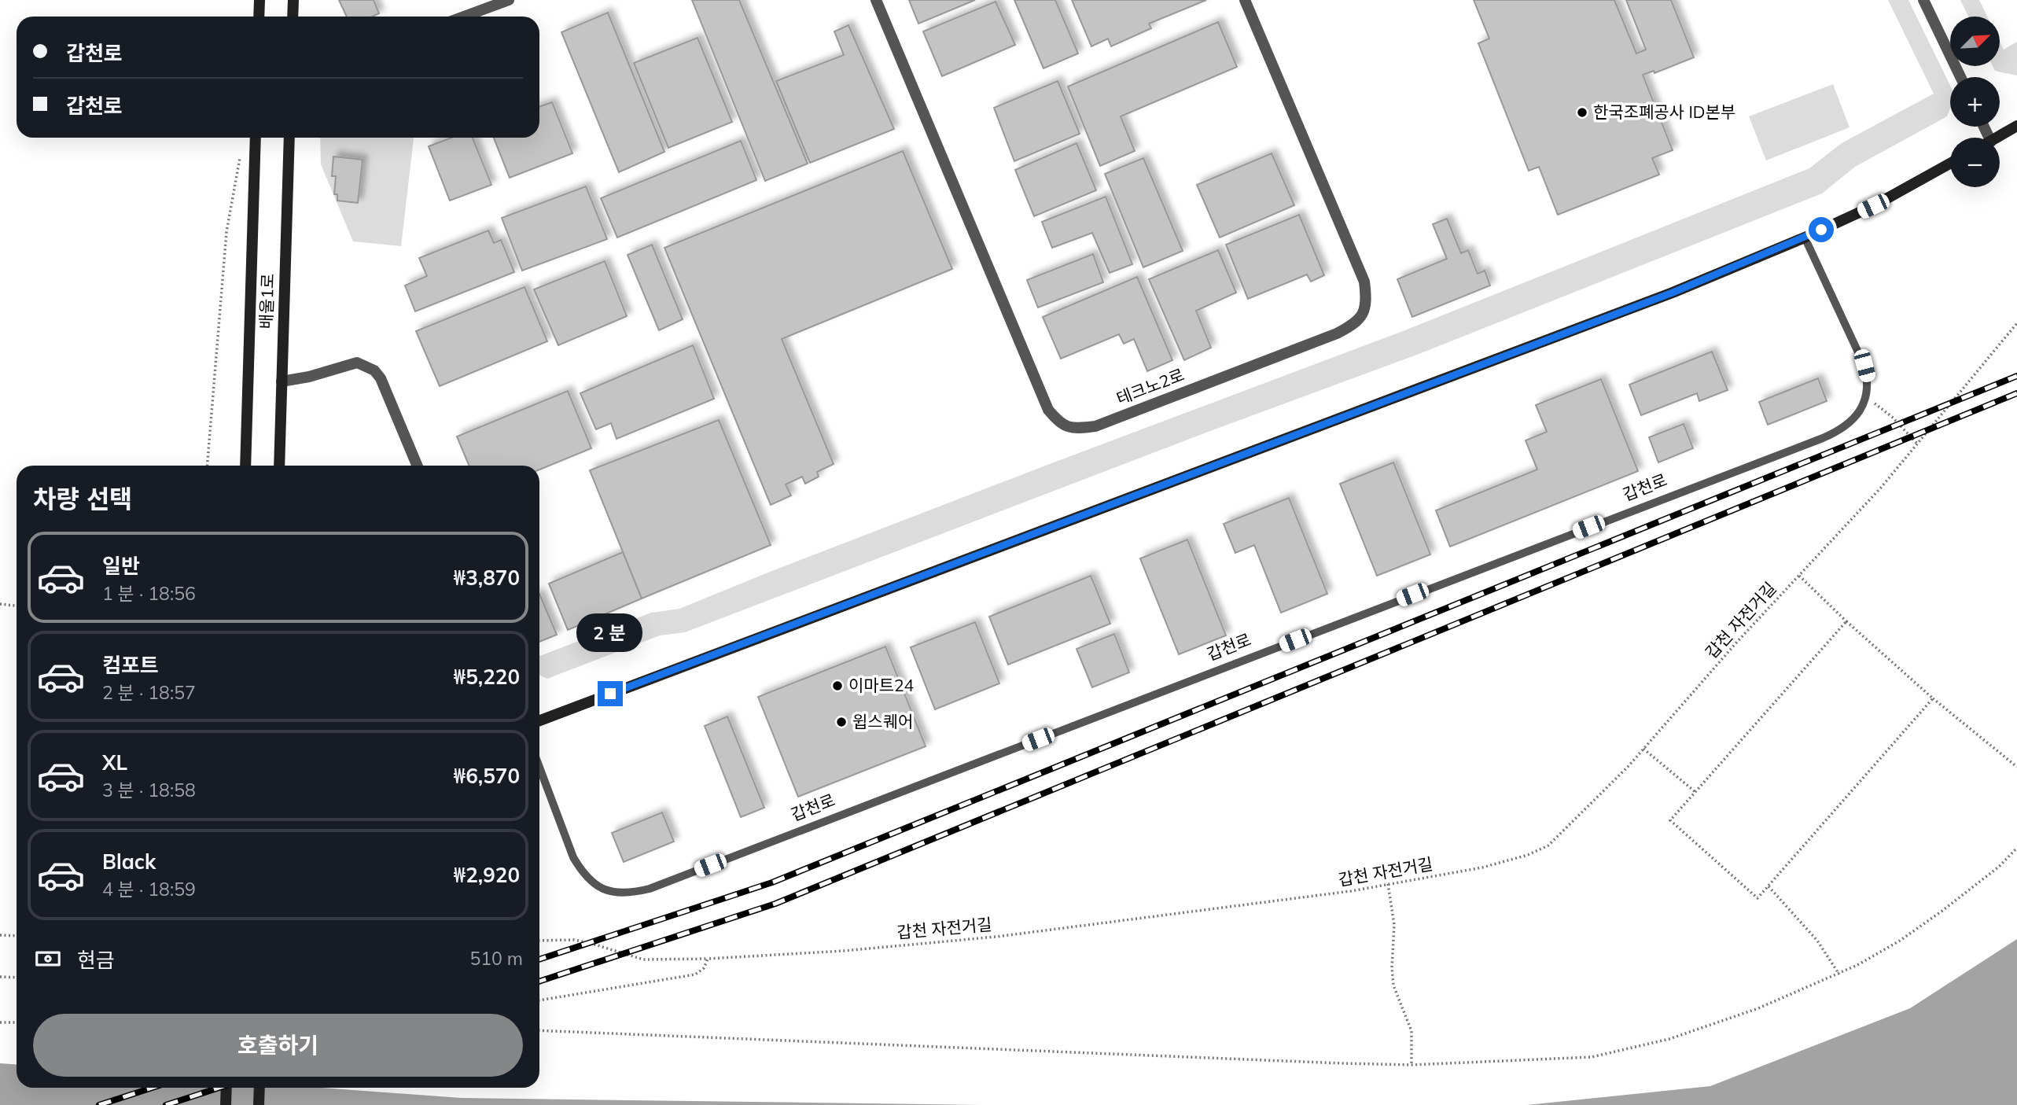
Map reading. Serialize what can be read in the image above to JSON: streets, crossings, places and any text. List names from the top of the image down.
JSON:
{
  "streets": {
    "main road": ["배울1로"],
    "street": ["테크노2로"],
    "lane": ["갑천로"],
    "path": ["갑천 자전거길"]
  },
  "places": ["한국조폐공사 ID본부", "이마트24", "윕스퀘어"],
  "north": "top right",
  "page": {
    "map_buttons": ["+", "−"],
    "banner": ["갑천로", "갑천로"],
    "heading": "차량 선택",
    "list": [
      {
        "name": "일반",
        "note": "1 분 · 18:56",
        "value": "₩3,870"
      },
      {
        "name": "컴포트",
        "note": "2 분 · 18:57",
        "value": "₩5,220"
      },
      {
        "name": "XL",
        "note": "3 분 · 18:58",
        "value": "₩6,570"
      },
      {
        "name": "Black",
        "note": "4 분 · 18:59",
        "value": "₩2,920"
      }
    ],
    "bubble": "2 분",
    "pay": ["현금", "510 m"],
    "buttons": "호출하기"
  }
}
